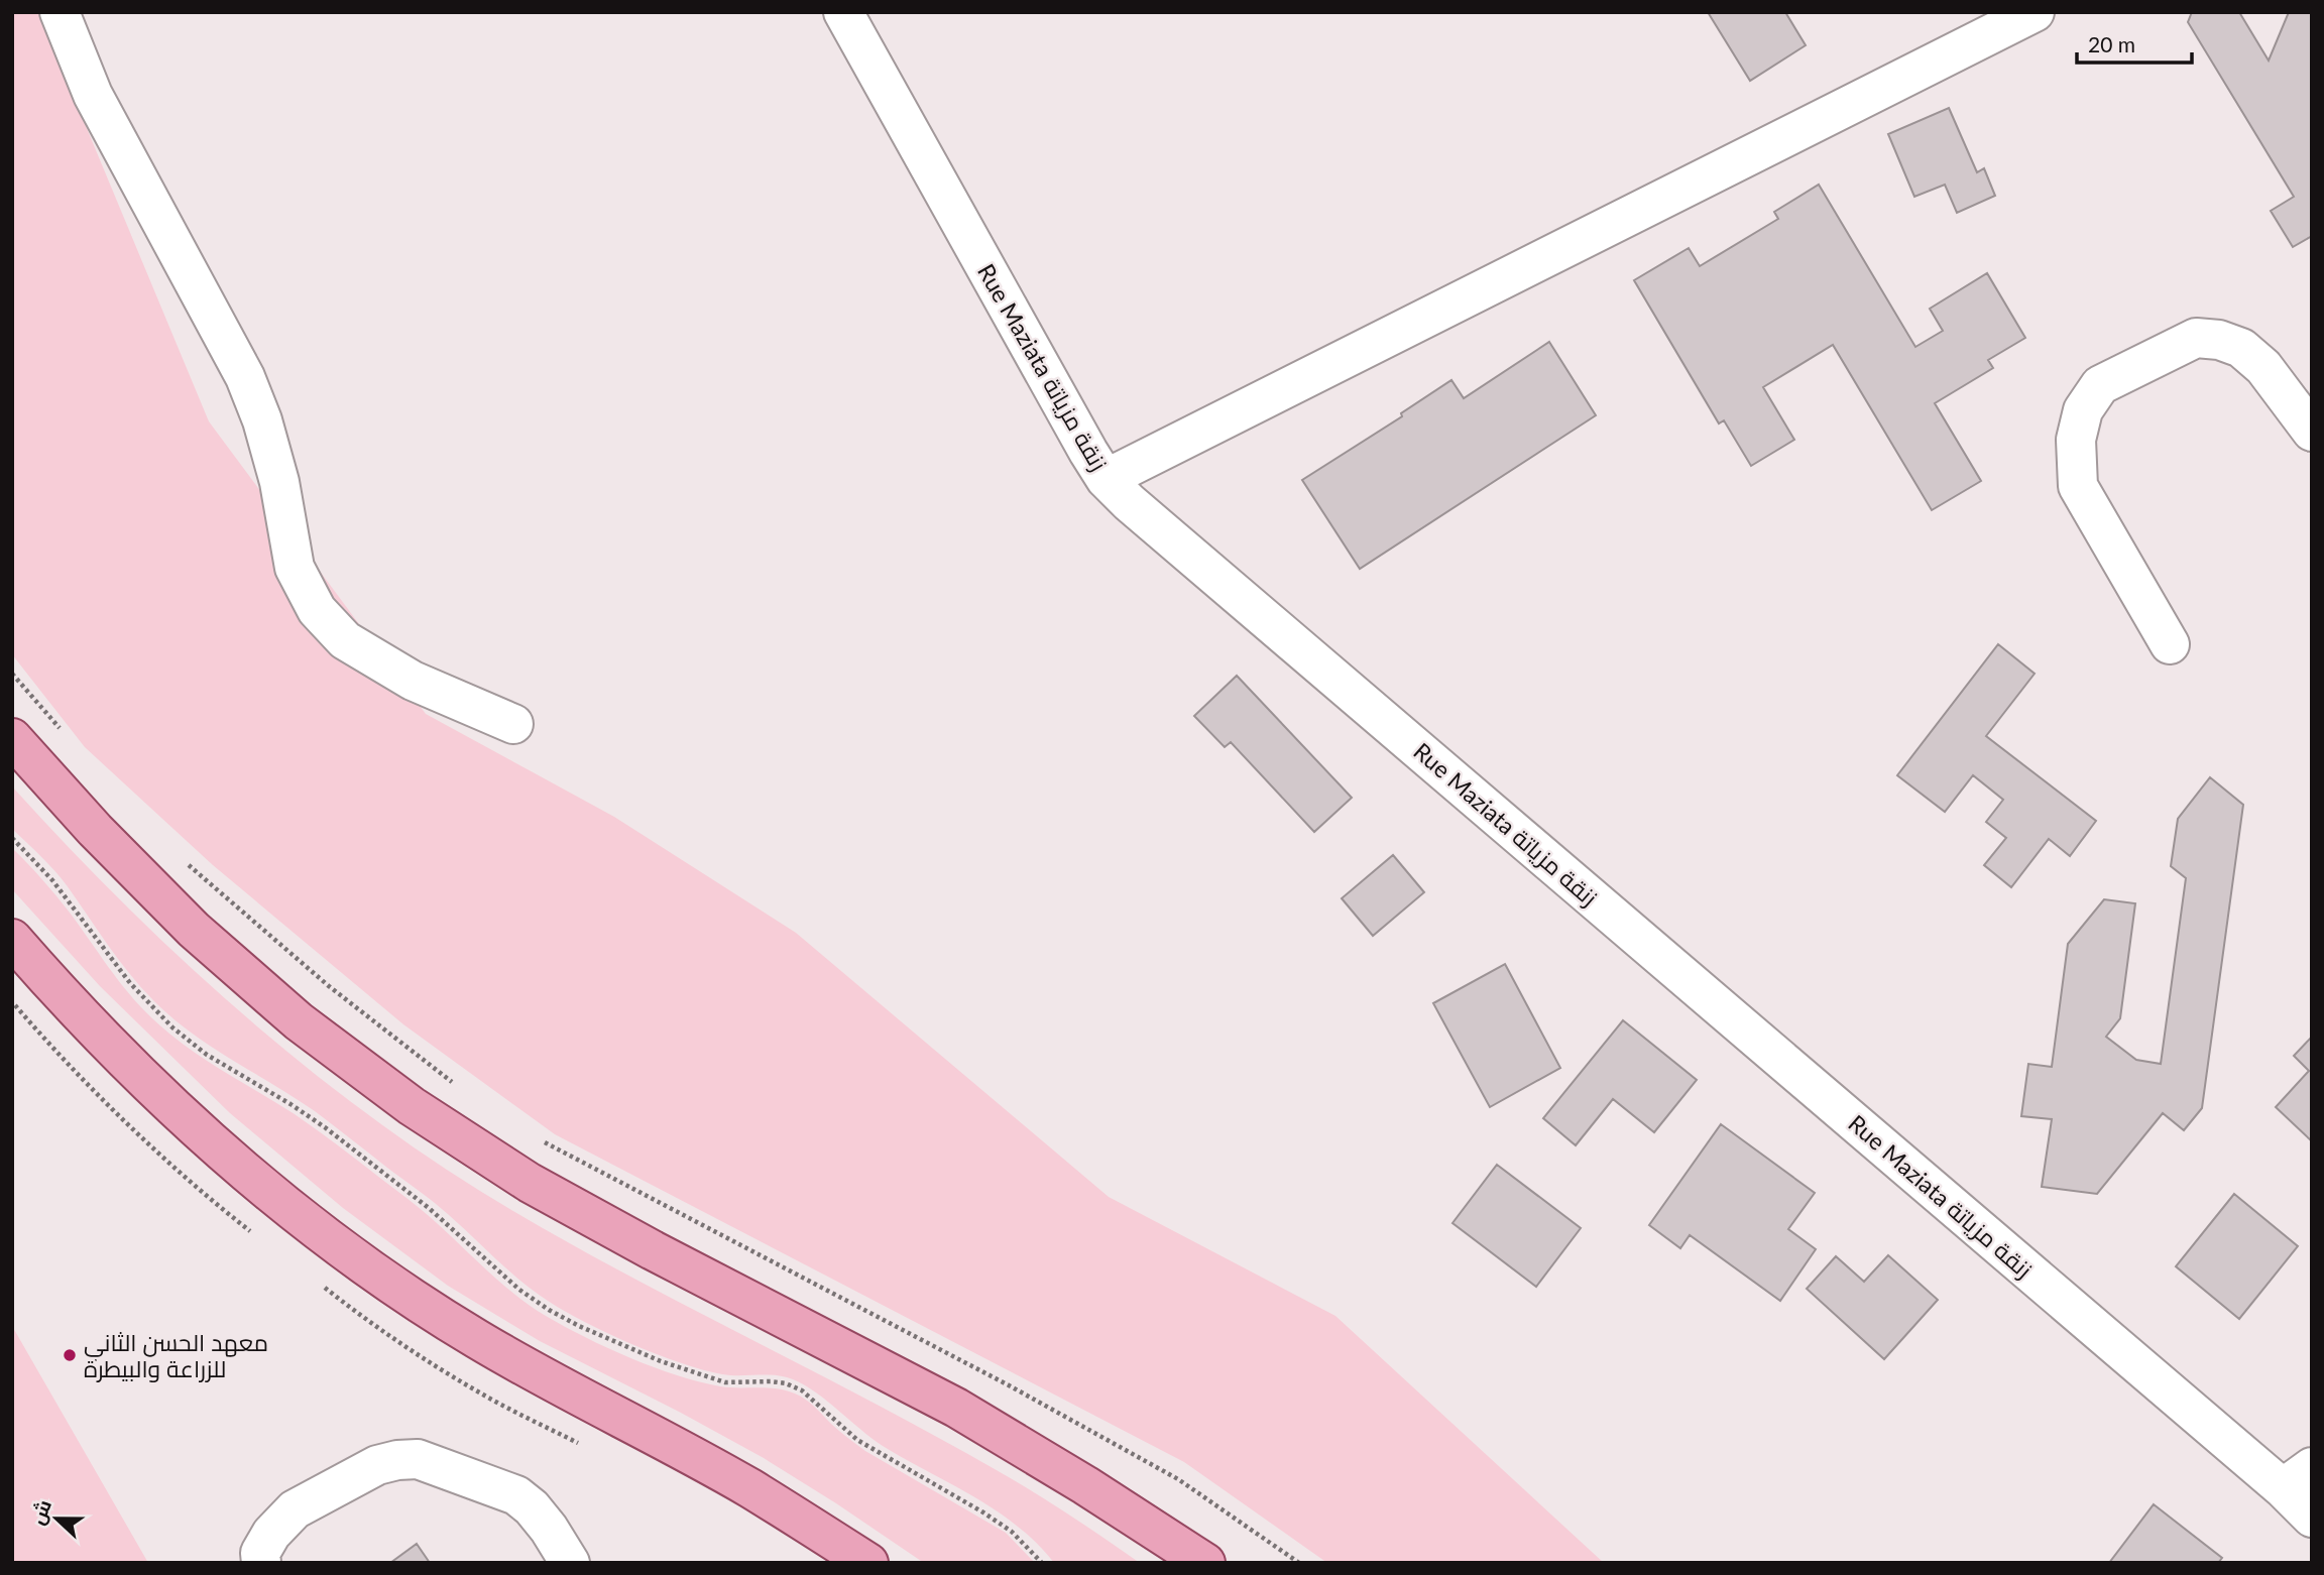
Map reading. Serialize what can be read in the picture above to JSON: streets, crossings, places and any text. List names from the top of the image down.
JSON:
{
  "streets": {
    "street": ["Rue Maziata زنقة مزياتة"]
  },
  "places": ["معهد الحسن الثاني للزراعة والبيطرة"],
  "scale_bar": "20 m",
  "north": "left"
}
